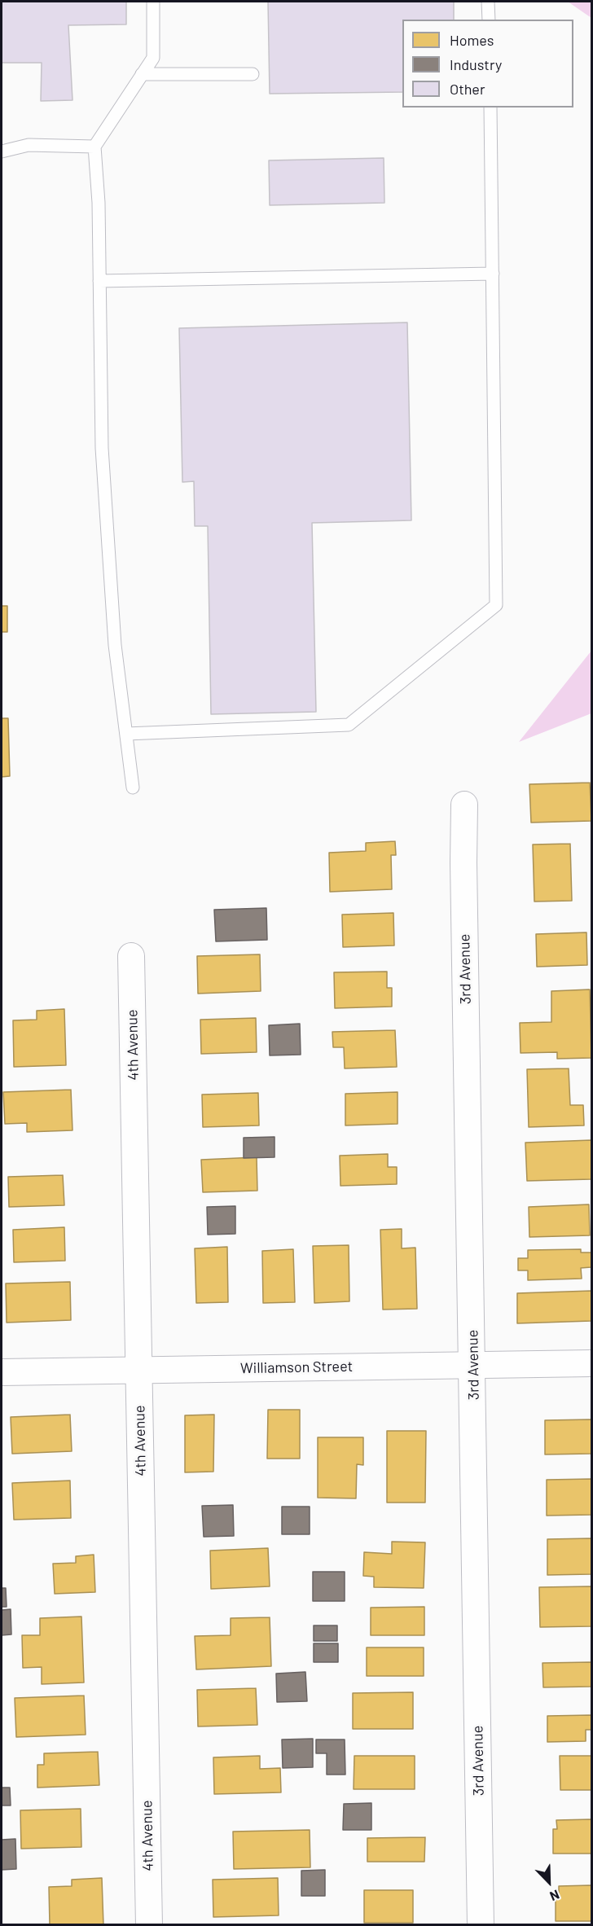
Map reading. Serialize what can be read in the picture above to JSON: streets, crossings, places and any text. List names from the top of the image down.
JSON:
{
  "streets": {
    "street": ["3rd Avenue", "4th Avenue", "Williamson Street"]
  },
  "crossings": [
    ["3rd Avenue", "Williamson Street"],
    ["4th Avenue", "Williamson Street"]
  ],
  "legend": ["Homes", "Industry", "Other"],
  "north": "bottom right"
}
